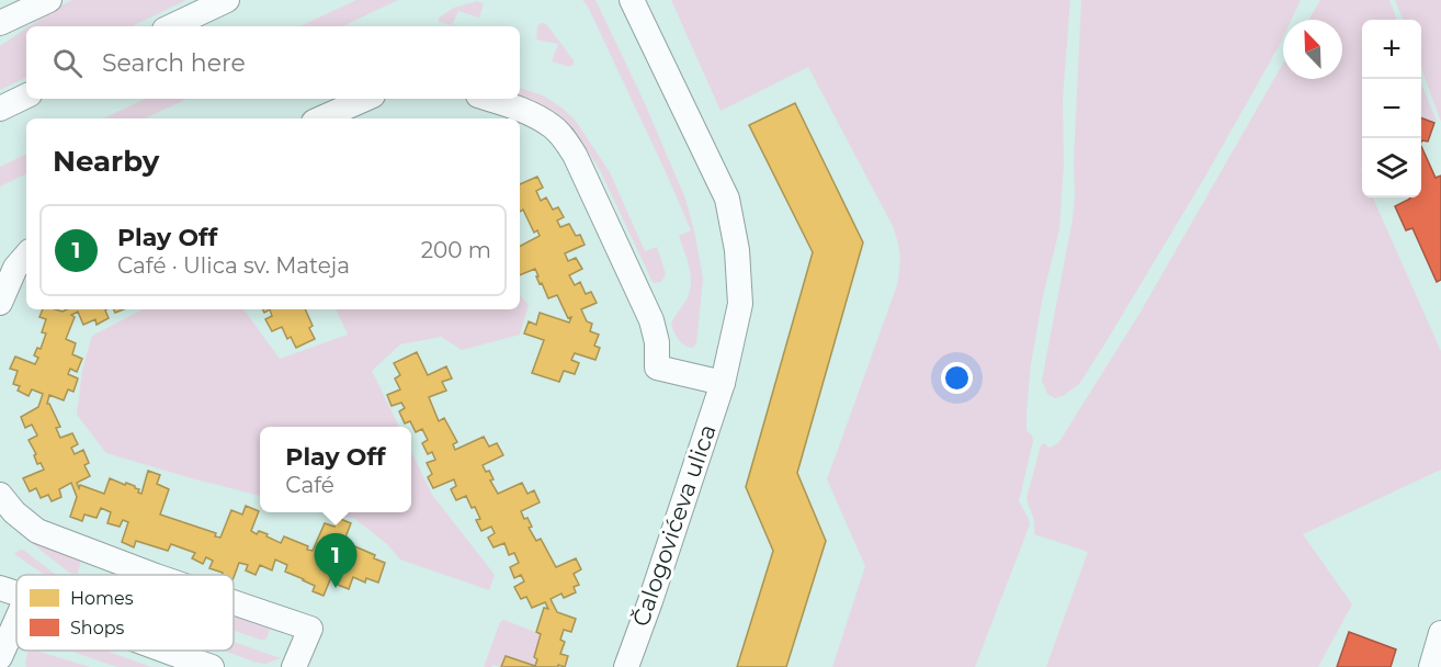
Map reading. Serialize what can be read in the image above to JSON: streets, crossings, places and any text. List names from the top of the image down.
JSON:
{
  "streets": {
    "street": ["Čalogovićeva ulica"]
  },
  "legend": ["Homes", "Shops"],
  "north": "top left",
  "page": {
    "map_buttons": ["+", "−"],
    "search": "Search here",
    "heading": "Nearby",
    "list": [
      {
        "mark": "1",
        "name": "Play Off",
        "note": "Café · Ulica sv. Mateja",
        "value": "200 m"
      }
    ],
    "popup": ["Play Off", "Café"],
    "pins": "1"
  }
}
